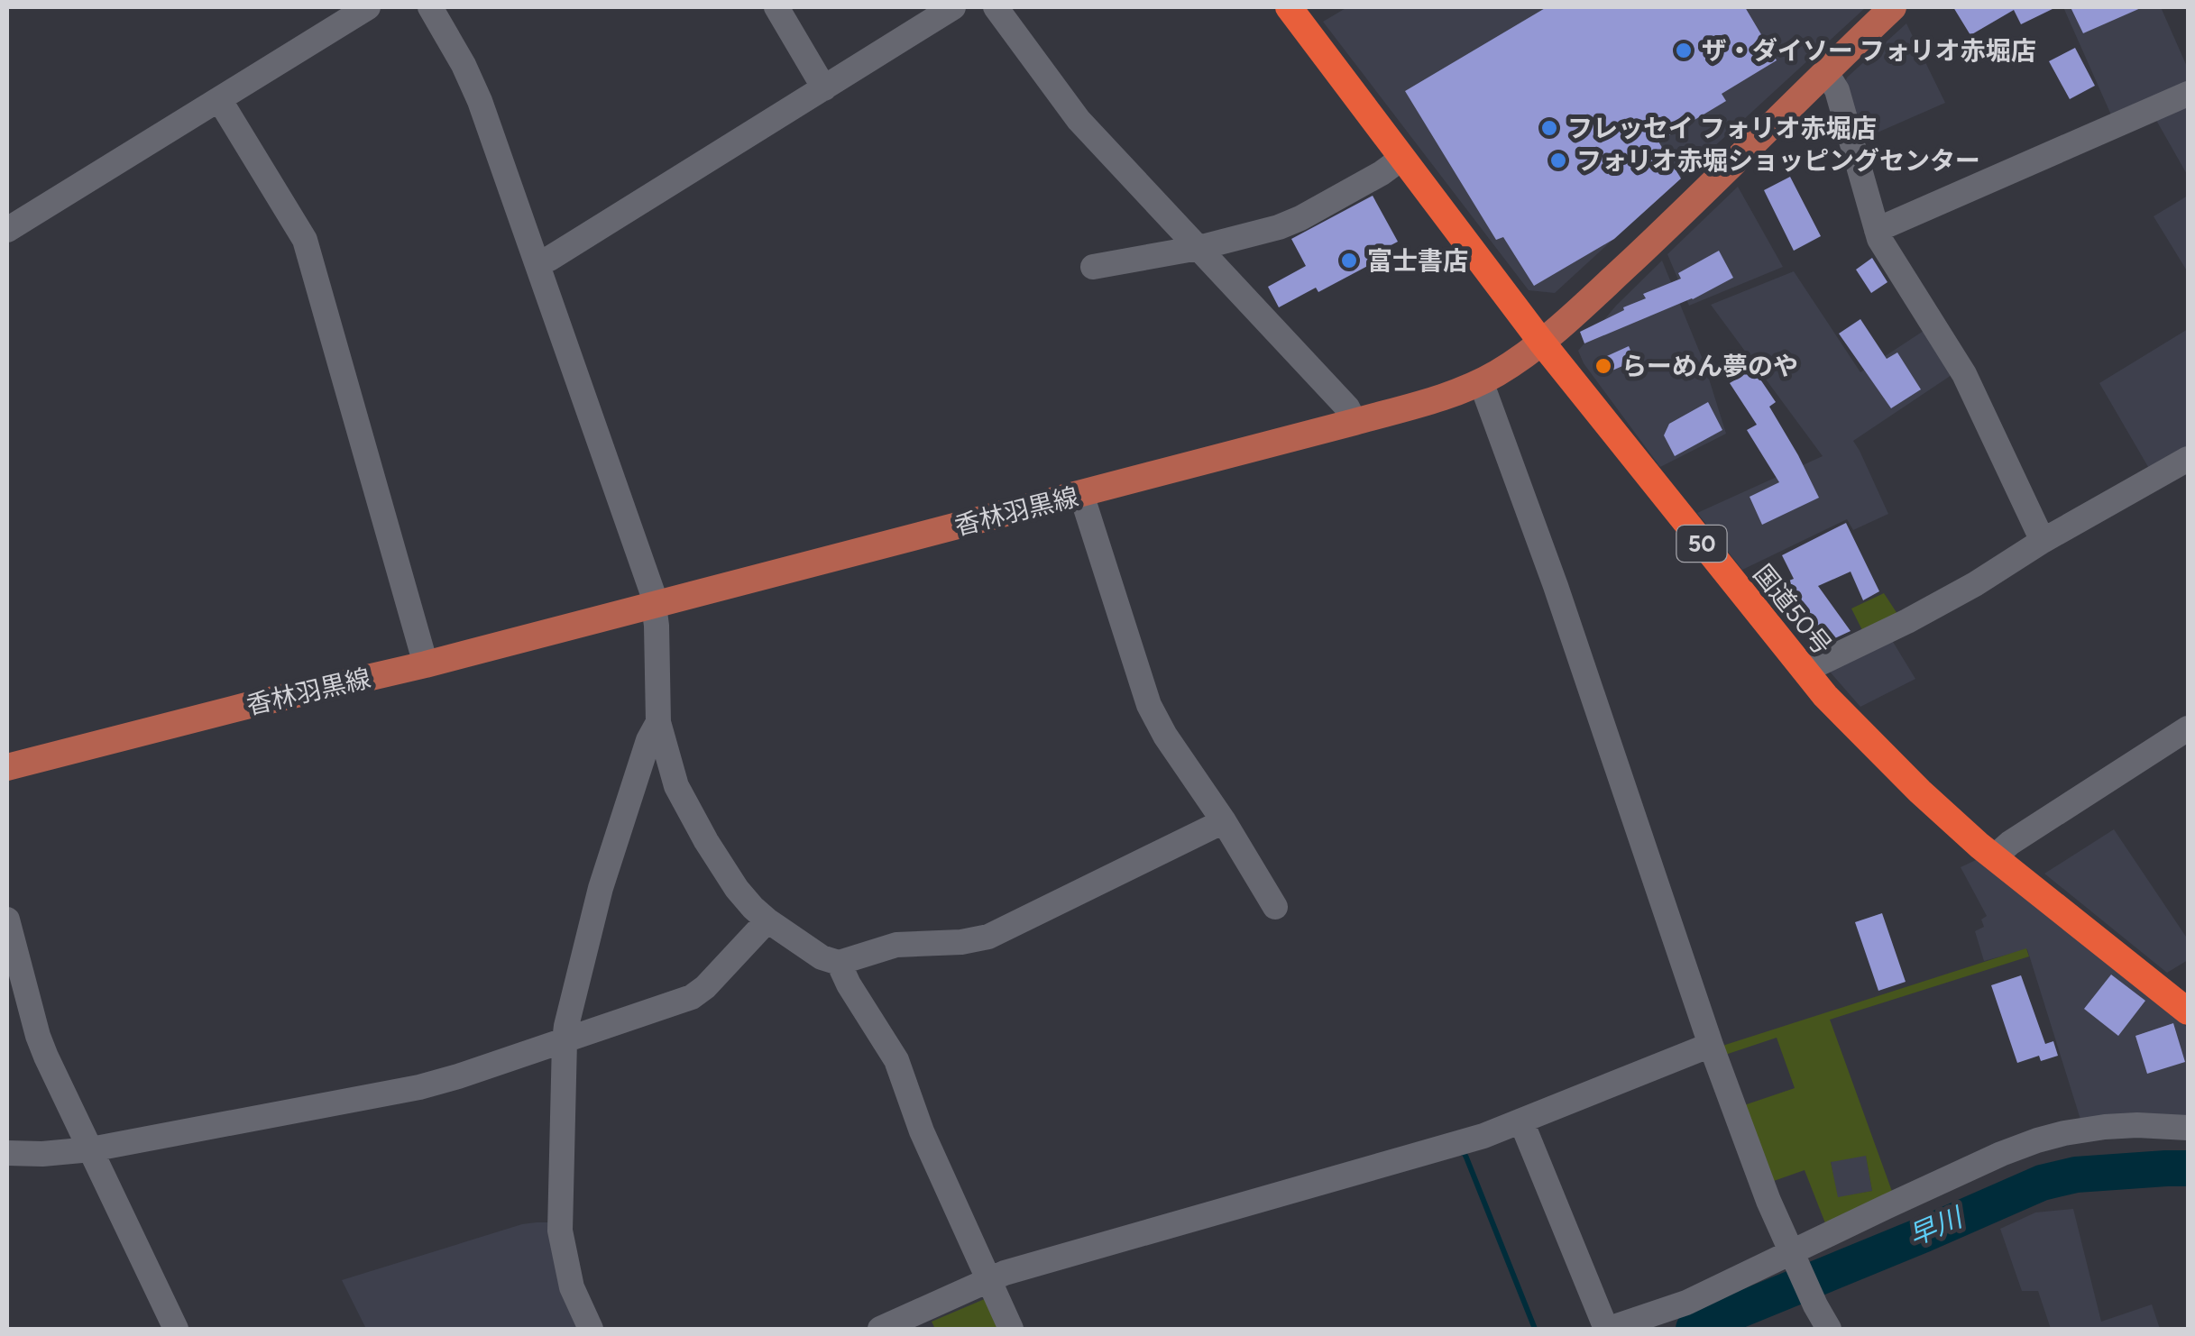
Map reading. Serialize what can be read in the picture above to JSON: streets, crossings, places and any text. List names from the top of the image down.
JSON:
{
  "streets": {
    "highway": ["50", "国道50号"],
    "main road": ["香林羽黒線"]
  },
  "crossings": [
    ["香林羽黒線", "国道50号"]
  ],
  "water": ["早川"],
  "places": [
    "ザ・ダイソー フォリオ赤堀店",
    "フレッセイ フォリオ赤堀店",
    "フォリオ赤堀ショッピングセンター",
    "富士書店",
    "らーめん夢のや"
  ]
}
